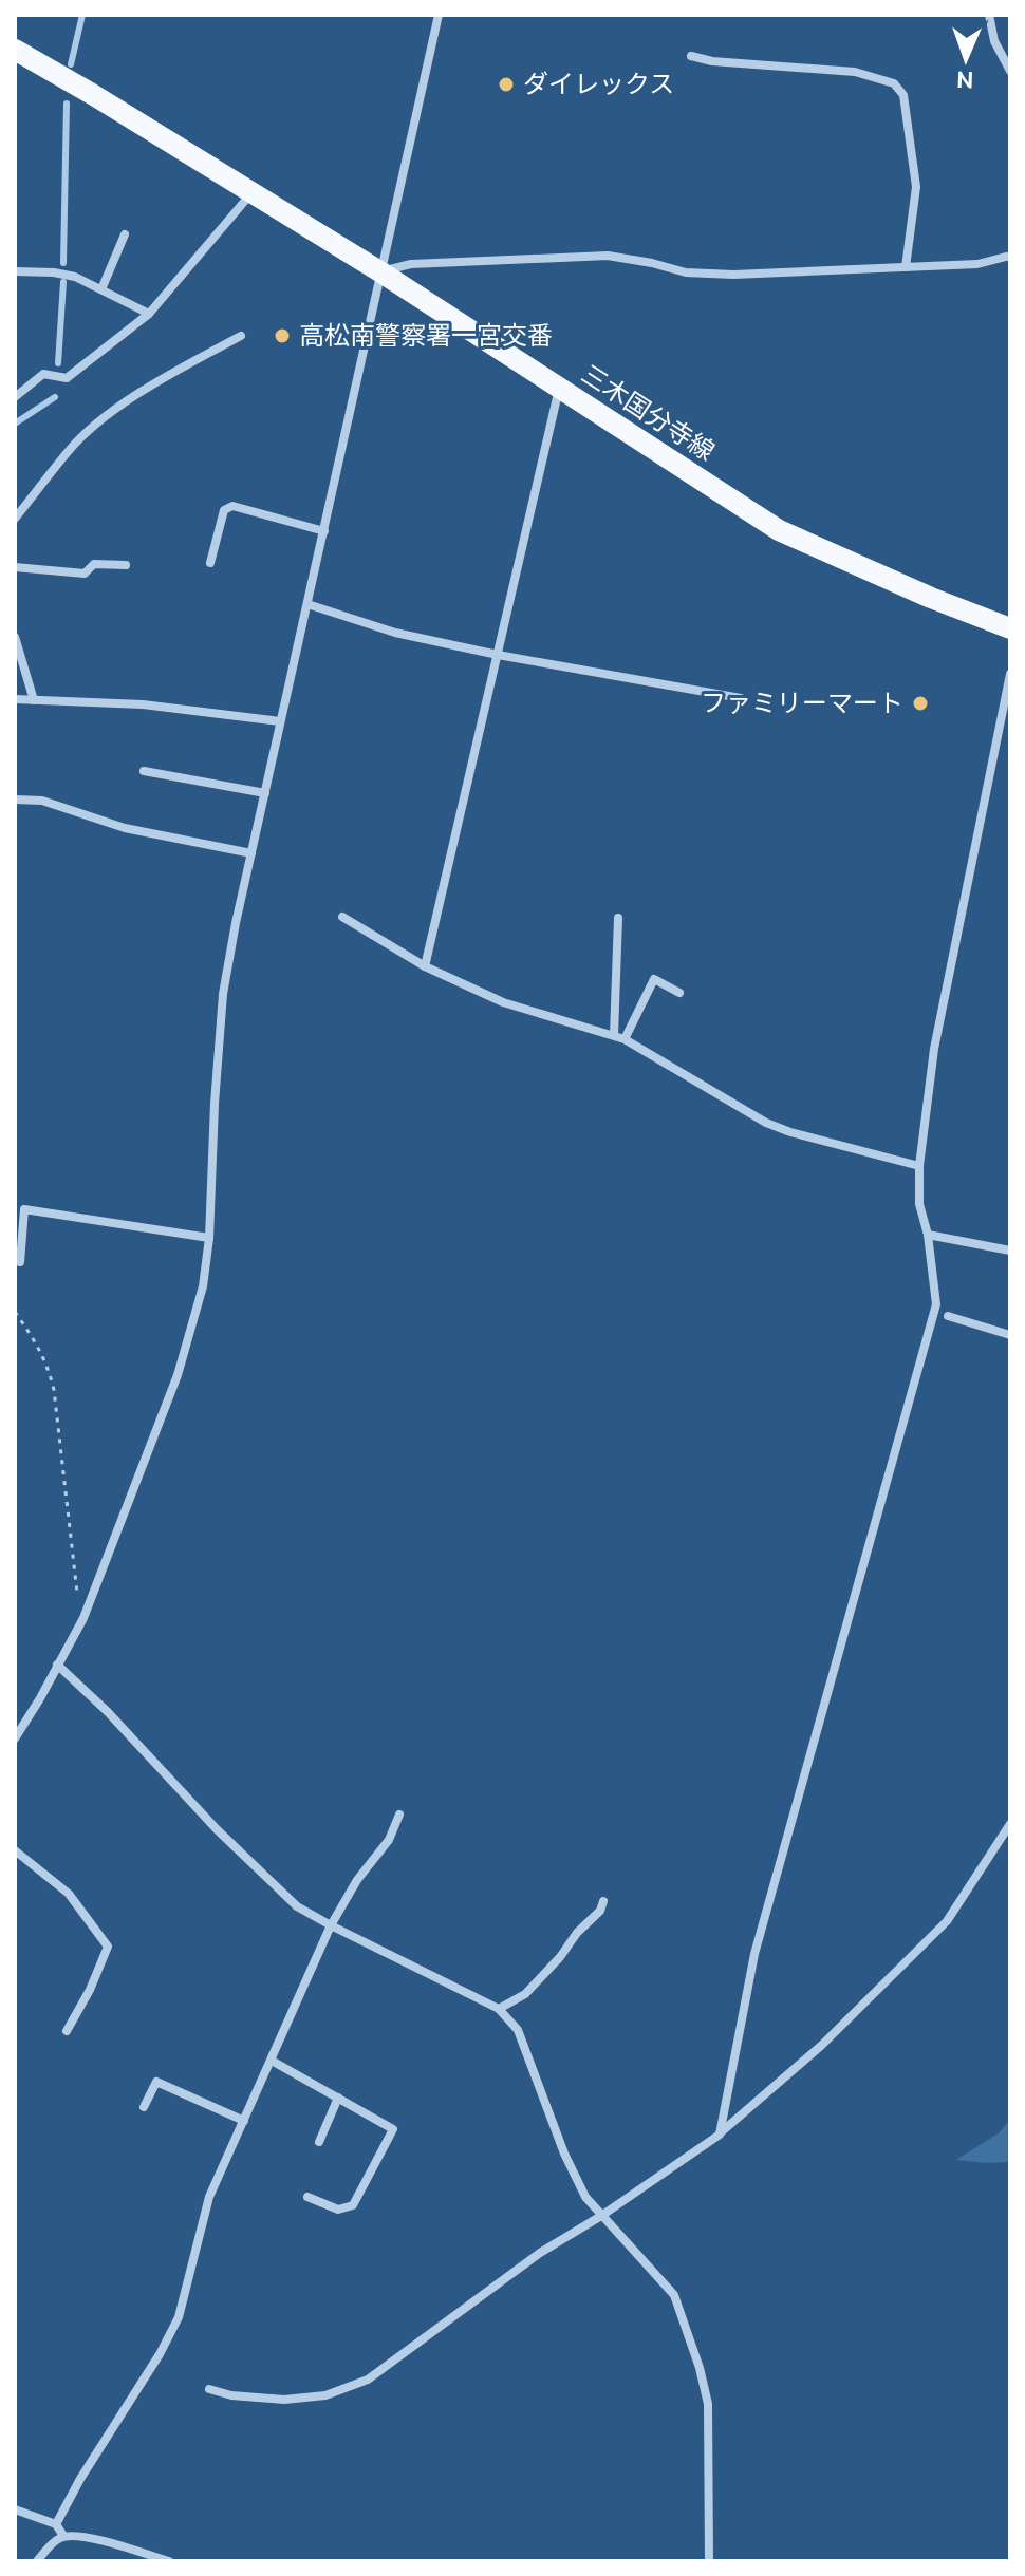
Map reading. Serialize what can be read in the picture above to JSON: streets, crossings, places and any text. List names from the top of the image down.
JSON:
{
  "streets": {
    "main road": ["三木国分寺線"]
  },
  "places": ["ダイレックス", "高松南警察署一宮交番", "ファミリーマート"],
  "north": "bottom"
}
